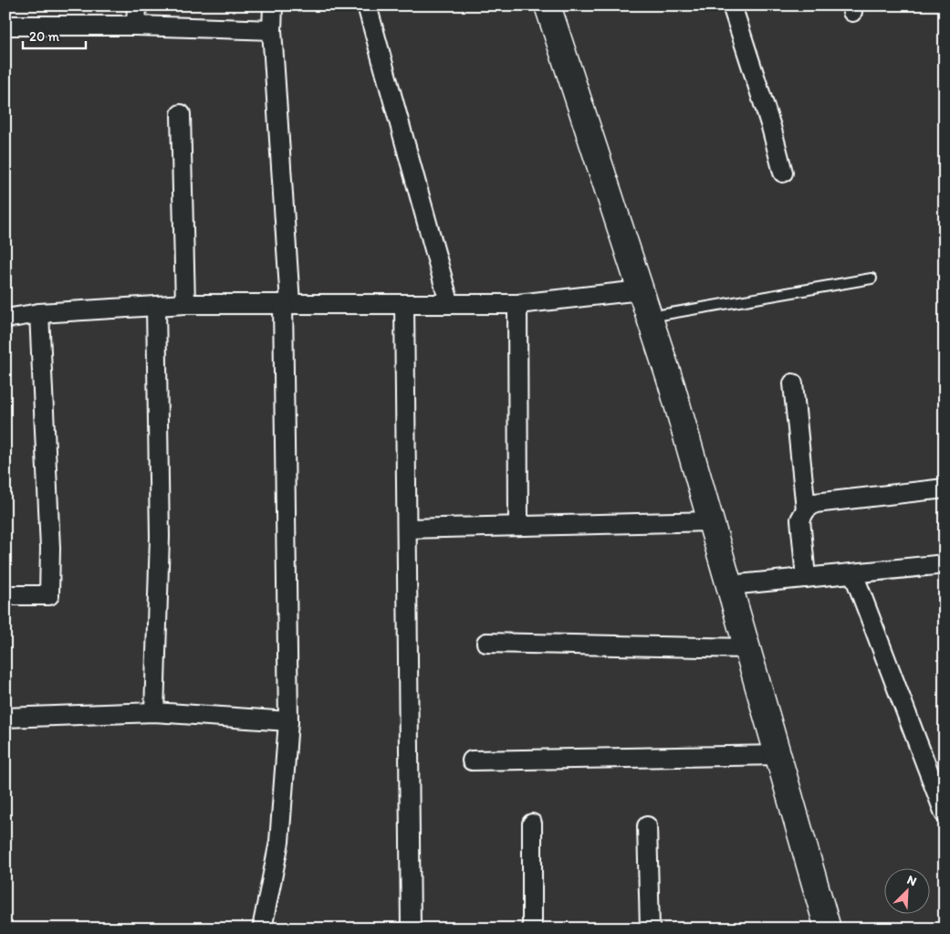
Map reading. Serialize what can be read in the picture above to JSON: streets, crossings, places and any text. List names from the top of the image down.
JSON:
{
  "scale_bar": "20 m",
  "north": "top right"
}
